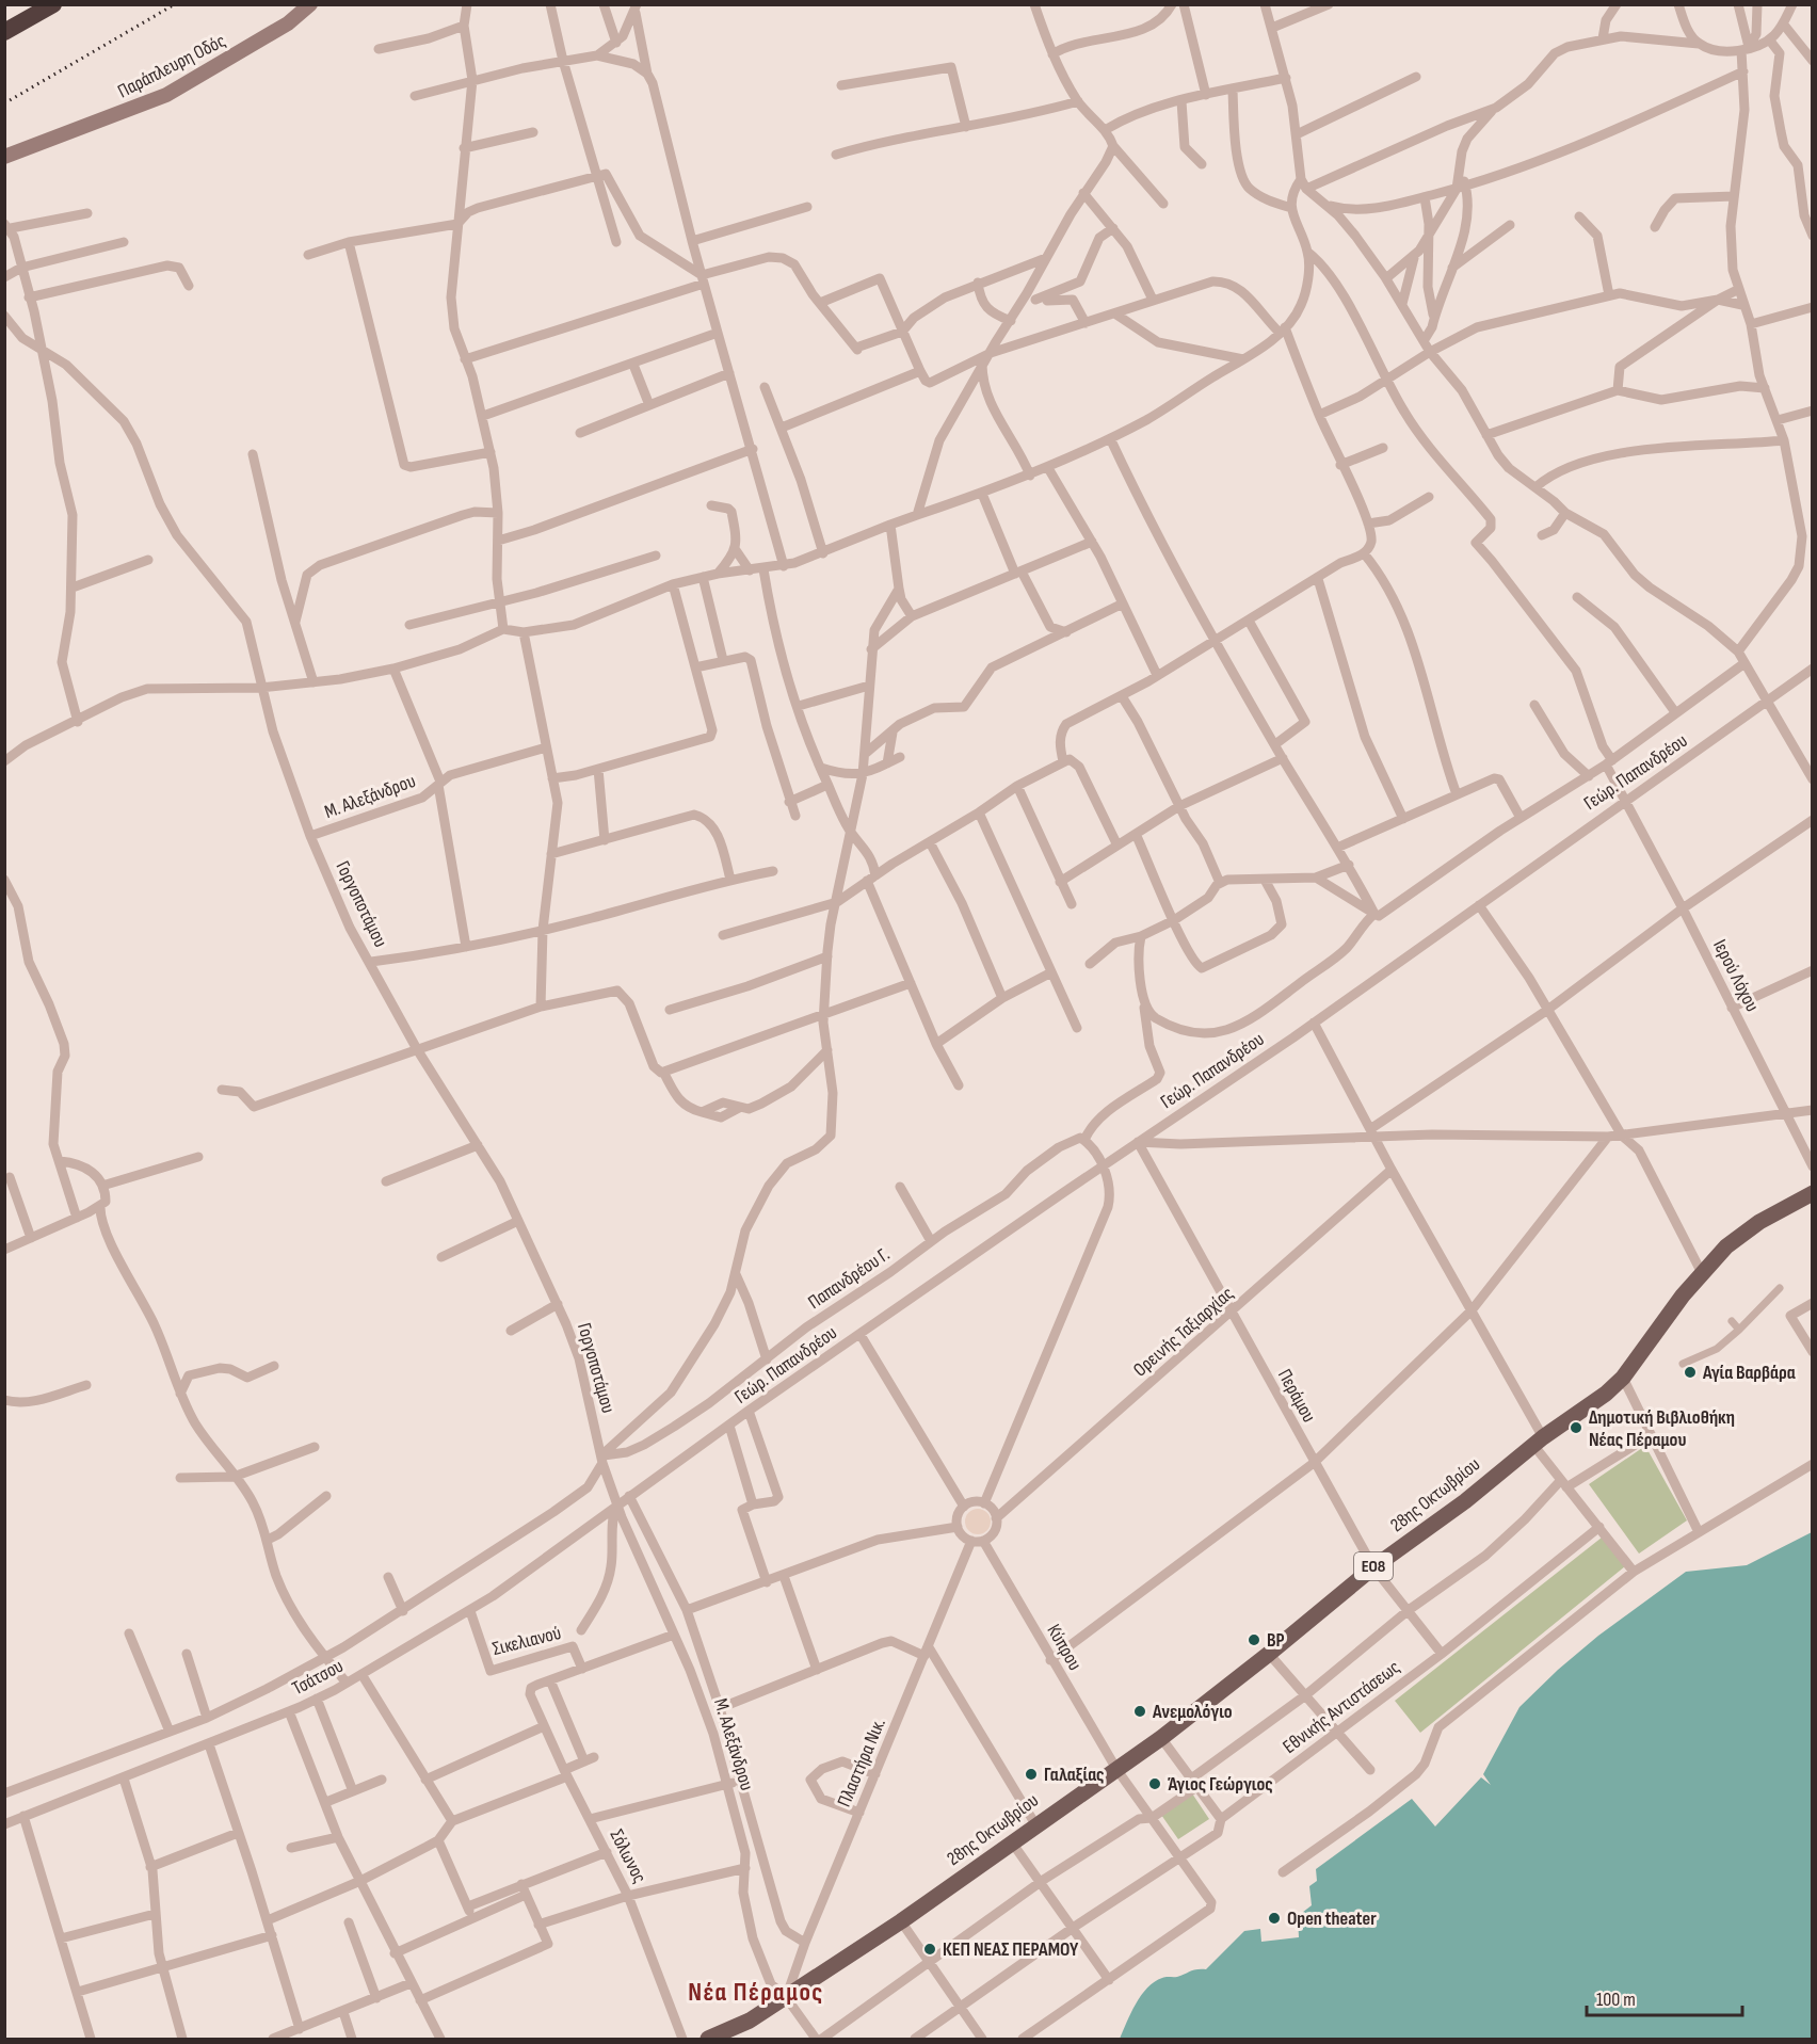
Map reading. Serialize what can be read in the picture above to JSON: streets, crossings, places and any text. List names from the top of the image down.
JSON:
{
  "streets": {
    "main road": ["Παράπλευρη Οδός", "28ης Οκτωβρίου", "ΕΟ8"],
    "street": [
      "Γεώρ. Παπανδρέου",
      "Μ. Αλεξάνδρου",
      "Γοργοποτάμου",
      "Ιερού Λόχου",
      "Παπανδρέου Γ.",
      "Ορεινής Ταξιαρχίας",
      "Περάμου",
      "Σικελιανού",
      "Κύπρου",
      "Τσάτσου",
      "Εθνικής Αντιστάσεως",
      "Πλαστήρα Νικ.",
      "Σόλωνος"
    ]
  },
  "crossings": [
    ["Γεώρ. Παπανδρέου", "Μ. Αλεξάνδρου"],
    ["Γεώρ. Παπανδρέου", "Γοργοποτάμου"],
    ["Γεώρ. Παπανδρέου", "Ιερού Λόχου"],
    ["Γεώρ. Παπανδρέου", "Περάμου"],
    ["Γεώρ. Παπανδρέου", "Τσάτσου"],
    ["Μ. Αλεξάνδρου", "Γοργοποτάμου"],
    ["Μ. Αλεξάνδρου", "28ης Οκτωβρίου"],
    ["Μ. Αλεξάνδρου", "Τσάτσου"],
    ["Μ. Αλεξάνδρου", "Πλαστήρα Νικ."],
    ["Γοργοποτάμου", "Παπανδρέου Γ."],
    ["Γοργοποτάμου", "Τσάτσου"],
    ["Ορεινής Ταξιαρχίας", "Περάμου"],
    ["Ορεινής Ταξιαρχίας", "Κύπρου"],
    ["Ορεινής Ταξιαρχίας", "Πλαστήρα Νικ."],
    ["Περάμου", "28ης Οκτωβρίου"],
    ["Περάμου", "Εθνικής Αντιστάσεως"],
    ["28ης Οκτωβρίου", "Κύπρου"],
    ["28ης Οκτωβρίου", "Πλαστήρα Νικ."],
    ["Σικελιανού", "Τσάτσου"],
    ["Κύπρου", "Εθνικής Αντιστάσεως"],
    ["Κύπρου", "Πλαστήρα Νικ."]
  ],
  "districts": ["Νέα Πέραμος"],
  "places": [
    "Αγία Βαρβάρα",
    "Δημοτική Βιβλιοθήκη Νέας Πέραμου",
    "BP",
    "Ανεμολόγιο",
    "Γαλαξίας",
    "Άγιος Γεώργιος",
    "Open theater",
    "ΚΕΠ ΝΕΑΣ ΠΕΡΑΜΟΥ"
  ],
  "scale_bar": "100 m"
}
